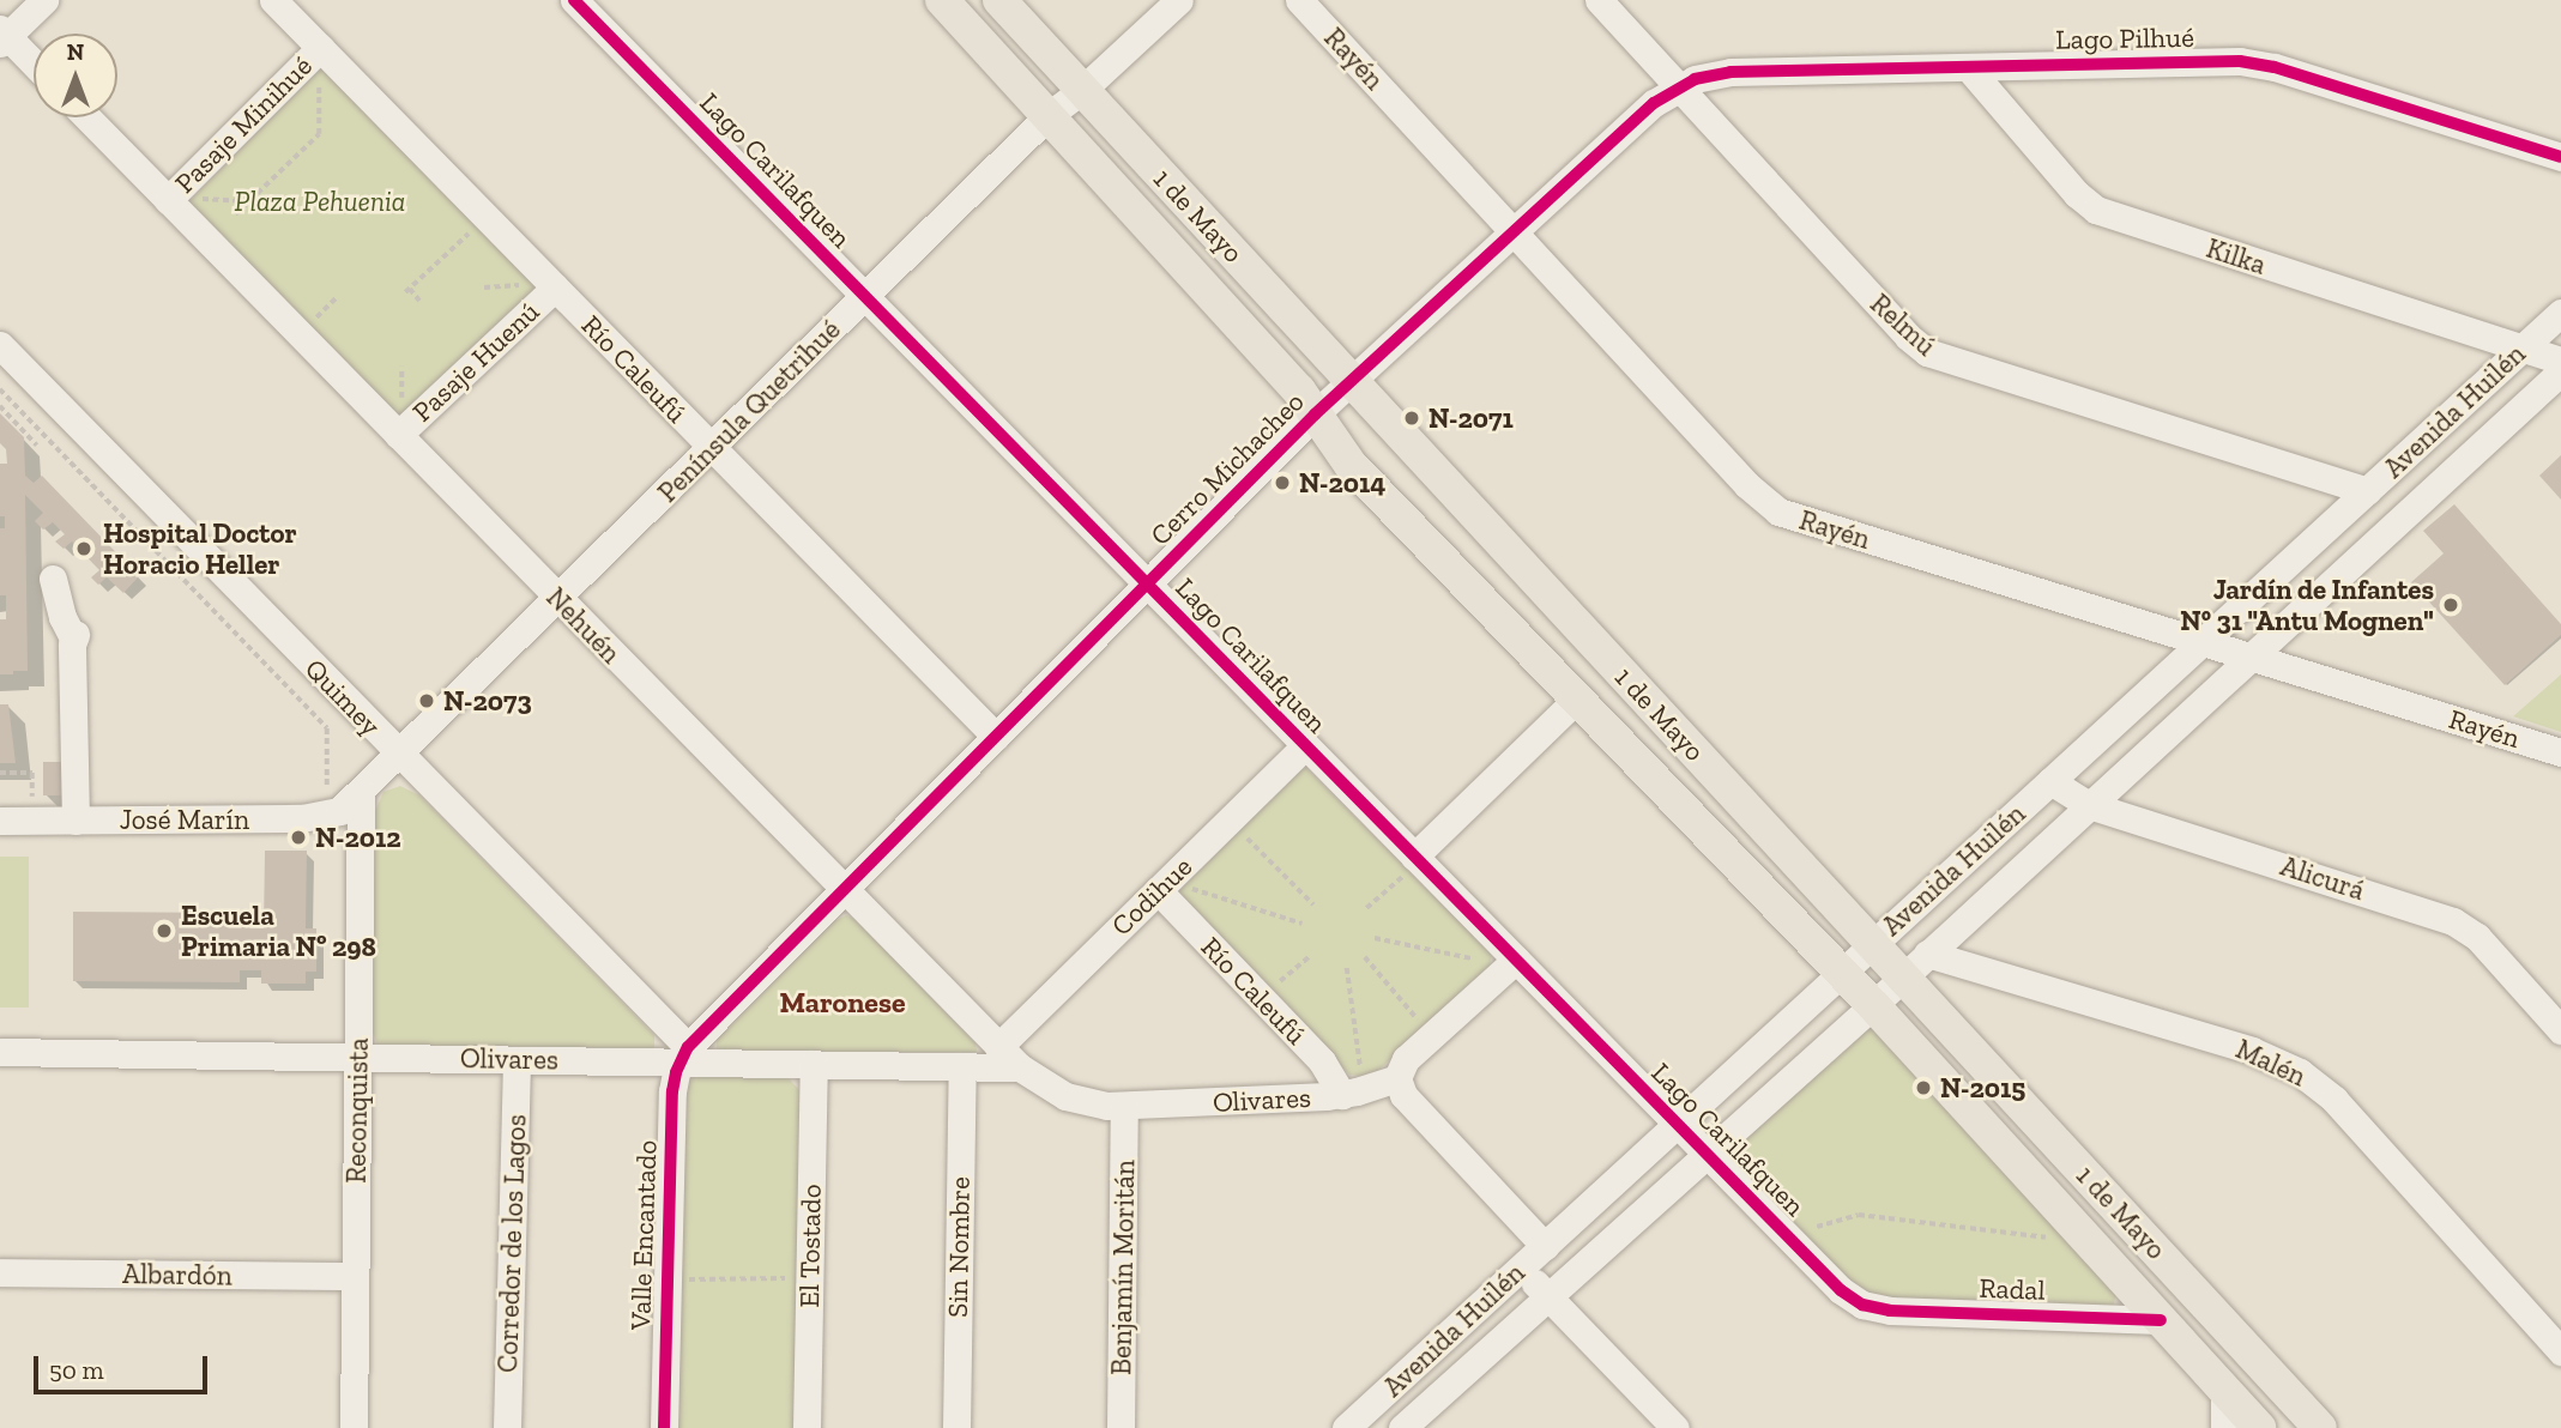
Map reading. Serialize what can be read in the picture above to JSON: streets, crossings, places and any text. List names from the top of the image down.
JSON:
{
  "streets": {
    "main road": ["1 de Mayo"],
    "street": [
      "Lago Pilhué",
      "Rayén",
      "Pasaje Minihué",
      "Lago Carilafquen",
      "Kilka",
      "Relmú",
      "Pasaje Huenú",
      "Río Caleufú",
      "Península Quetrihué",
      "Avenida Huilén",
      "Cerro Michacheo",
      "Nehuén",
      "Quimey",
      "José Marín",
      "Alicurá",
      "Codihue",
      "Olivares",
      "Malén",
      "Reconquista",
      "Valle Encantado",
      "Corredor de los Lagos",
      "El Tostado",
      "Sin Nombre",
      "Benjamín Moritán",
      "Albardón",
      "Radal"
    ]
  },
  "crossings": [
    ["Lago Pilhué", "Kilka"],
    ["Lago Pilhué", "Relmú"],
    ["Lago Pilhué", "Cerro Michacheo"],
    ["Rayén", "Avenida Huilén"],
    ["Rayén", "Cerro Michacheo"],
    ["Pasaje Minihué", "Río Caleufú"],
    ["Pasaje Minihué", "Nehuén"],
    ["Lago Carilafquen", "Península Quetrihué"],
    ["Lago Carilafquen", "Avenida Huilén"],
    ["Lago Carilafquen", "Cerro Michacheo"],
    ["Lago Carilafquen", "Codihue"],
    ["Lago Carilafquen", "Radal"],
    ["1 de Mayo", "Península Quetrihué"],
    ["1 de Mayo", "Avenida Huilén"],
    ["1 de Mayo", "Cerro Michacheo"],
    ["1 de Mayo", "Malén"],
    ["1 de Mayo", "Radal"],
    ["Kilka", "Avenida Huilén"],
    ["Relmú", "Avenida Huilén"],
    ["Relmú", "Cerro Michacheo"],
    ["Pasaje Huenú", "Río Caleufú"],
    ["Pasaje Huenú", "Nehuén"],
    ["Río Caleufú", "Península Quetrihué"],
    ["Río Caleufú", "Cerro Michacheo"],
    ["Río Caleufú", "Codihue"],
    ["Río Caleufú", "Olivares"],
    ["Península Quetrihué", "Nehuén"],
    ["Península Quetrihué", "Quimey"],
    ["Península Quetrihué", "José Marín"],
    ["Península Quetrihué", "Reconquista"],
    ["Avenida Huilén", "Alicurá"],
    ["Avenida Huilén", "Malén"],
    ["Cerro Michacheo", "Nehuén"],
    ["Cerro Michacheo", "Quimey"],
    ["Cerro Michacheo", "Olivares"],
    ["Cerro Michacheo", "Valle Encantado"],
    ["Nehuén", "Codihue"],
    ["Nehuén", "Olivares"],
    ["Nehuén", "Benjamín Moritán"],
    ["Quimey", "Olivares"],
    ["Quimey", "Valle Encantado"],
    ["José Marín", "Reconquista"],
    ["Olivares", "Reconquista"],
    ["Olivares", "Valle Encantado"],
    ["Olivares", "Corredor de los Lagos"],
    ["Olivares", "El Tostado"],
    ["Olivares", "Sin Nombre"],
    ["Olivares", "Benjamín Moritán"],
    ["Reconquista", "Albardón"]
  ],
  "districts": ["Maronese"],
  "parks": ["Plaza Pehuenia"],
  "places": [
    "N-2071",
    "N-2014",
    "Hospital Doctor Horacio Heller",
    "Jardín de Infantes N° 31 \"Antu Mognen\"",
    "N-2073",
    "N-2012",
    "Escuela Primaria Nº 298",
    "N-2015"
  ],
  "scale_bar": "50 m",
  "north": "top"
}
